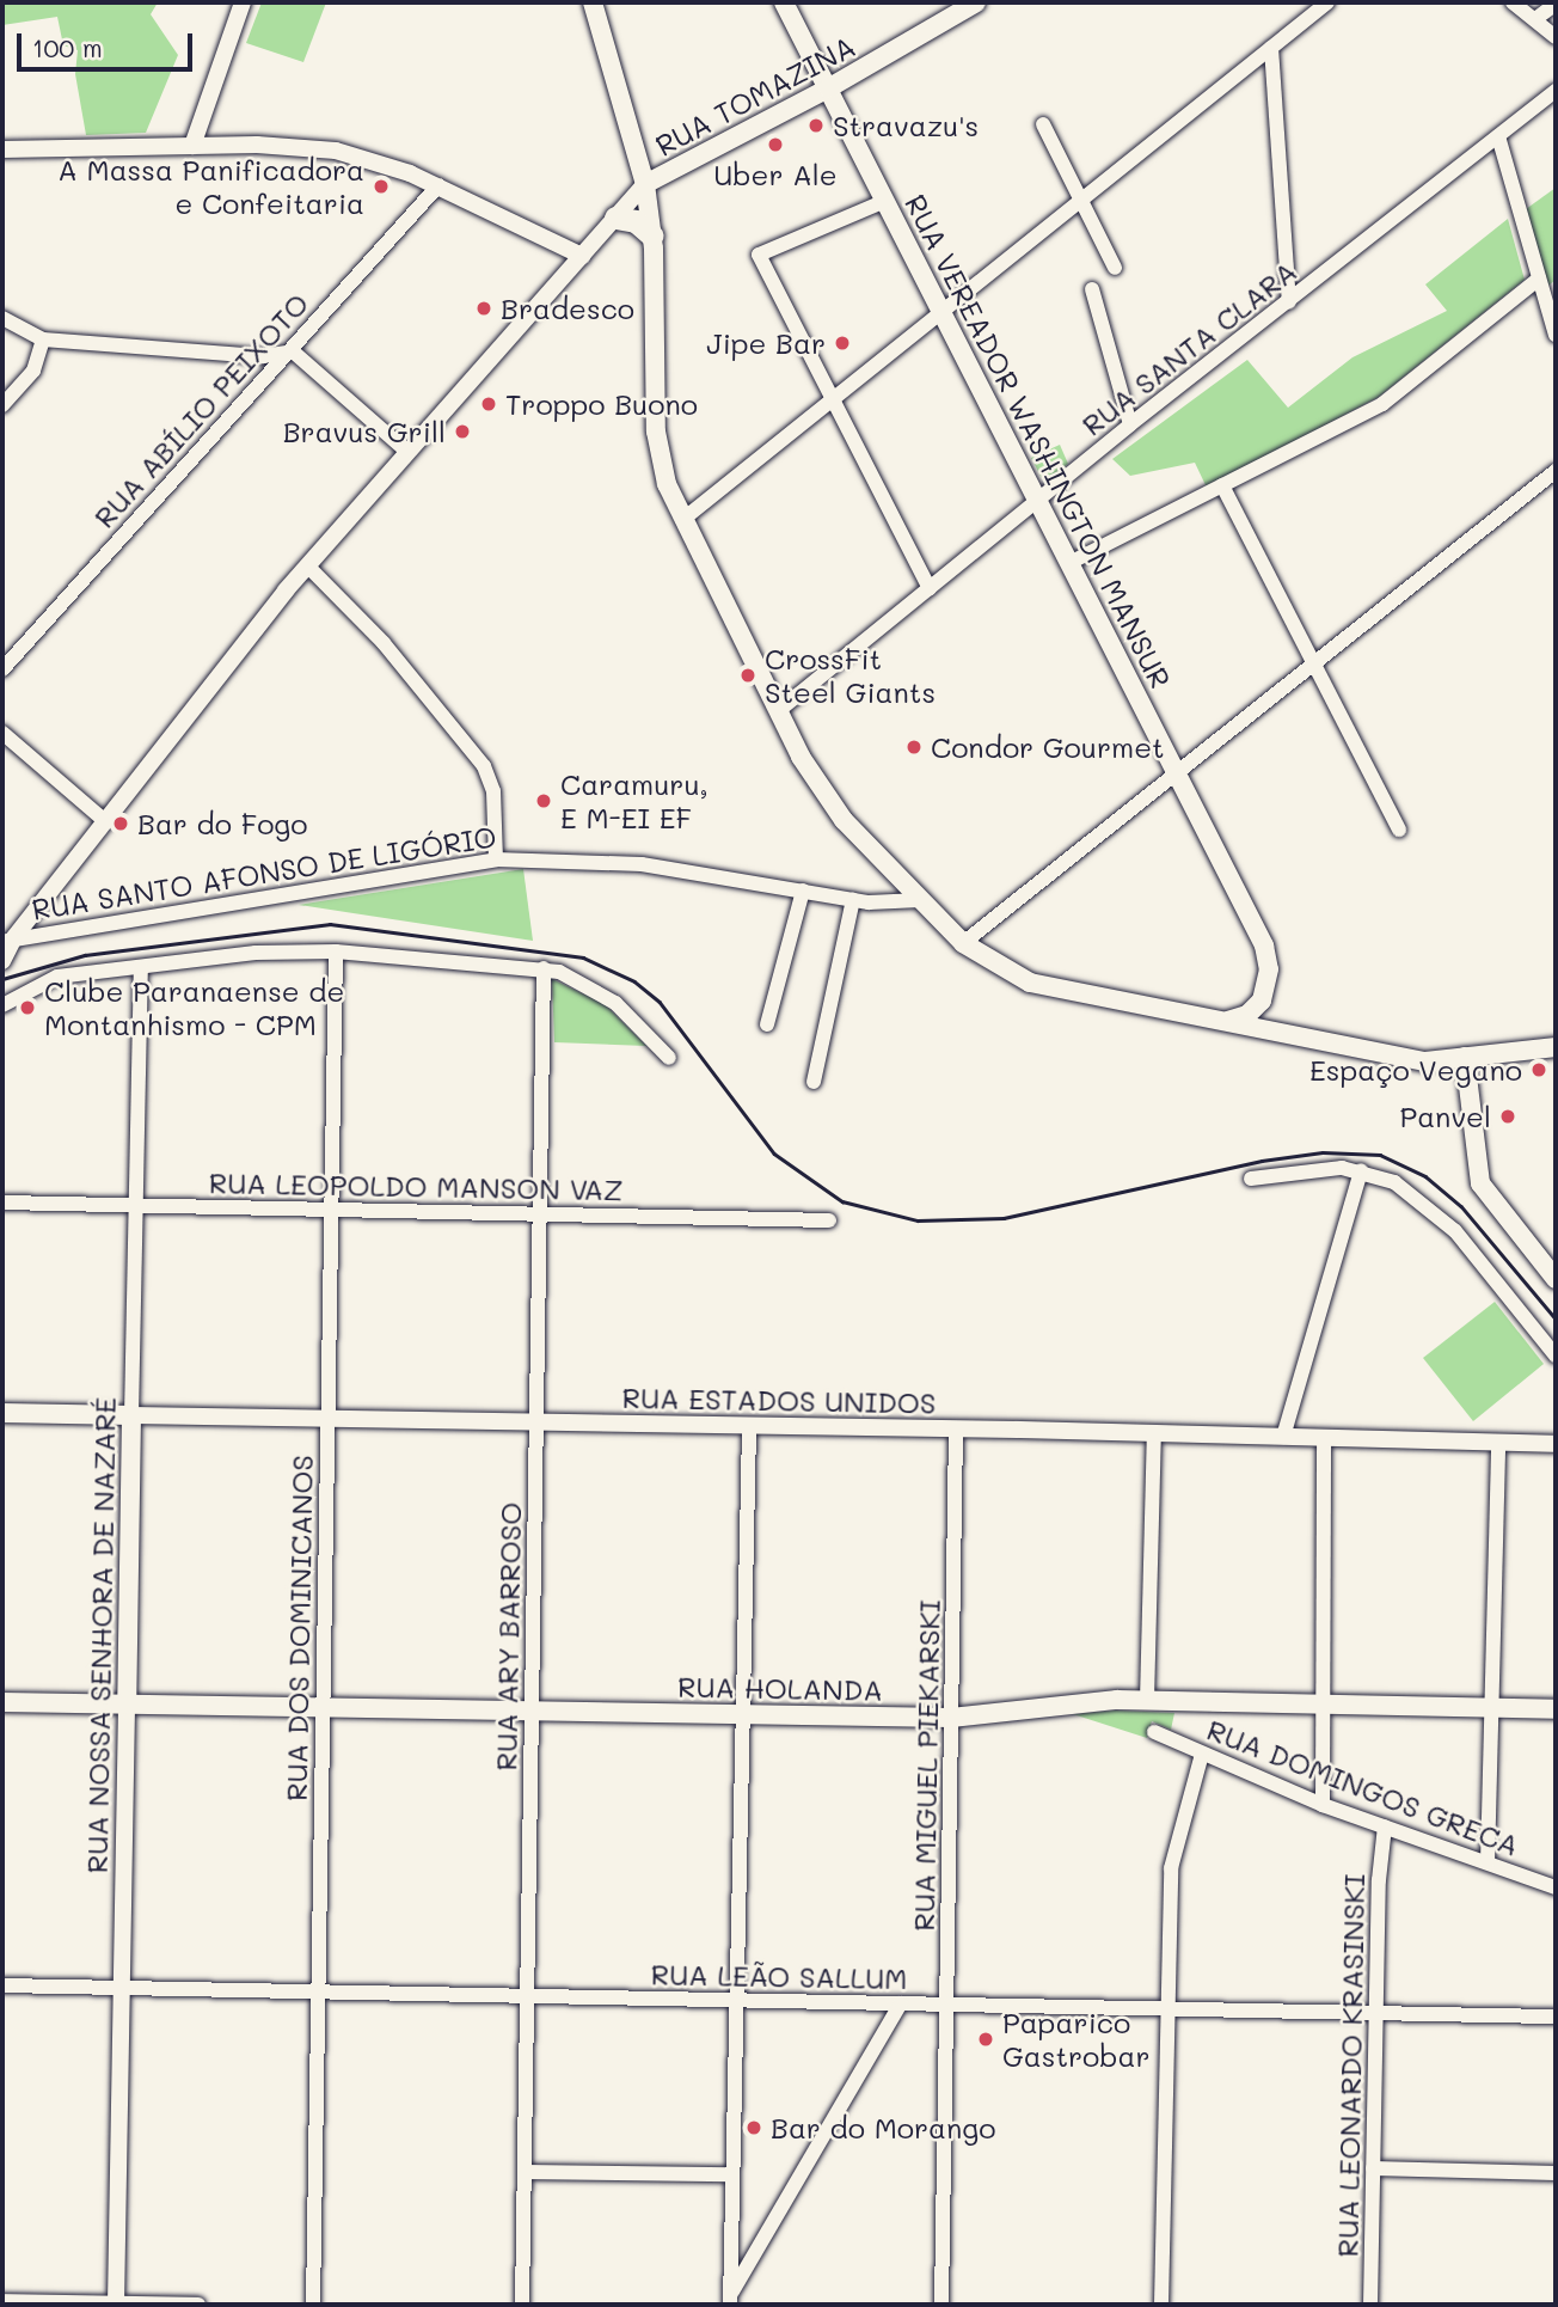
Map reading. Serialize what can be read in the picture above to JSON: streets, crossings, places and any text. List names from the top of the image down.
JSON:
{
  "streets": {
    "main road": [
      "RUA TOMAZINA",
      "RUA VEREADOR WASHINGTON MANSUR",
      "RUA ESTADOS UNIDOS",
      "RUA NOSSA SENHORA DE NAZARÉ",
      "RUA HOLANDA"
    ],
    "street": [
      "RUA SANTA CLARA",
      "RUA ABÍLIO PEIXOTO",
      "RUA SANTO AFONSO DE LIGÓRIO",
      "RUA LEOPOLDO MANSON VAZ",
      "RUA DOS DOMINICANOS",
      "RUA ARY BARROSO",
      "RUA MIGUEL PIEKARSKI",
      "RUA DOMINGOS GRECA",
      "RUA LEÃO SALLUM",
      "RUA LEONARDO KRASINSKI"
    ]
  },
  "crossings": [
    ["RUA TOMAZINA", "RUA VEREADOR WASHINGTON MANSUR"],
    ["RUA SANTA CLARA", "RUA VEREADOR WASHINGTON MANSUR"],
    ["RUA LEOPOLDO MANSON VAZ", "RUA DOS DOMINICANOS"],
    ["RUA LEOPOLDO MANSON VAZ", "RUA NOSSA SENHORA DE NAZARÉ"],
    ["RUA LEOPOLDO MANSON VAZ", "RUA ARY BARROSO"],
    ["RUA ESTADOS UNIDOS", "RUA DOS DOMINICANOS"],
    ["RUA ESTADOS UNIDOS", "RUA NOSSA SENHORA DE NAZARÉ"],
    ["RUA ESTADOS UNIDOS", "RUA ARY BARROSO"],
    ["RUA ESTADOS UNIDOS", "RUA MIGUEL PIEKARSKI"],
    ["RUA DOS DOMINICANOS", "RUA HOLANDA"],
    ["RUA DOS DOMINICANOS", "RUA LEÃO SALLUM"],
    ["RUA NOSSA SENHORA DE NAZARÉ", "RUA HOLANDA"],
    ["RUA NOSSA SENHORA DE NAZARÉ", "RUA LEÃO SALLUM"],
    ["RUA ARY BARROSO", "RUA HOLANDA"],
    ["RUA ARY BARROSO", "RUA LEÃO SALLUM"],
    ["RUA HOLANDA", "RUA MIGUEL PIEKARSKI"],
    ["RUA MIGUEL PIEKARSKI", "RUA LEÃO SALLUM"],
    ["RUA DOMINGOS GRECA", "RUA LEONARDO KRASINSKI"],
    ["RUA LEÃO SALLUM", "RUA LEONARDO KRASINSKI"]
  ],
  "places": [
    "Stravazu's",
    "Uber Ale",
    "A Massa Panificadora e Confeitaria",
    "Bradesco",
    "Jipe Bar",
    "Troppo Buono",
    "Bravus Grill",
    "CrossFit Steel Giants",
    "Condor Gourmet",
    "Caramuru, E M-EI EF",
    "Bar do Fogo",
    "Clube Paranaense de Montanhismo - CPM",
    "Espaço Vegano",
    "Panvel",
    "Paparico Gastrobar",
    "Bar do Morango"
  ],
  "scale_bar": "100 m"
}
